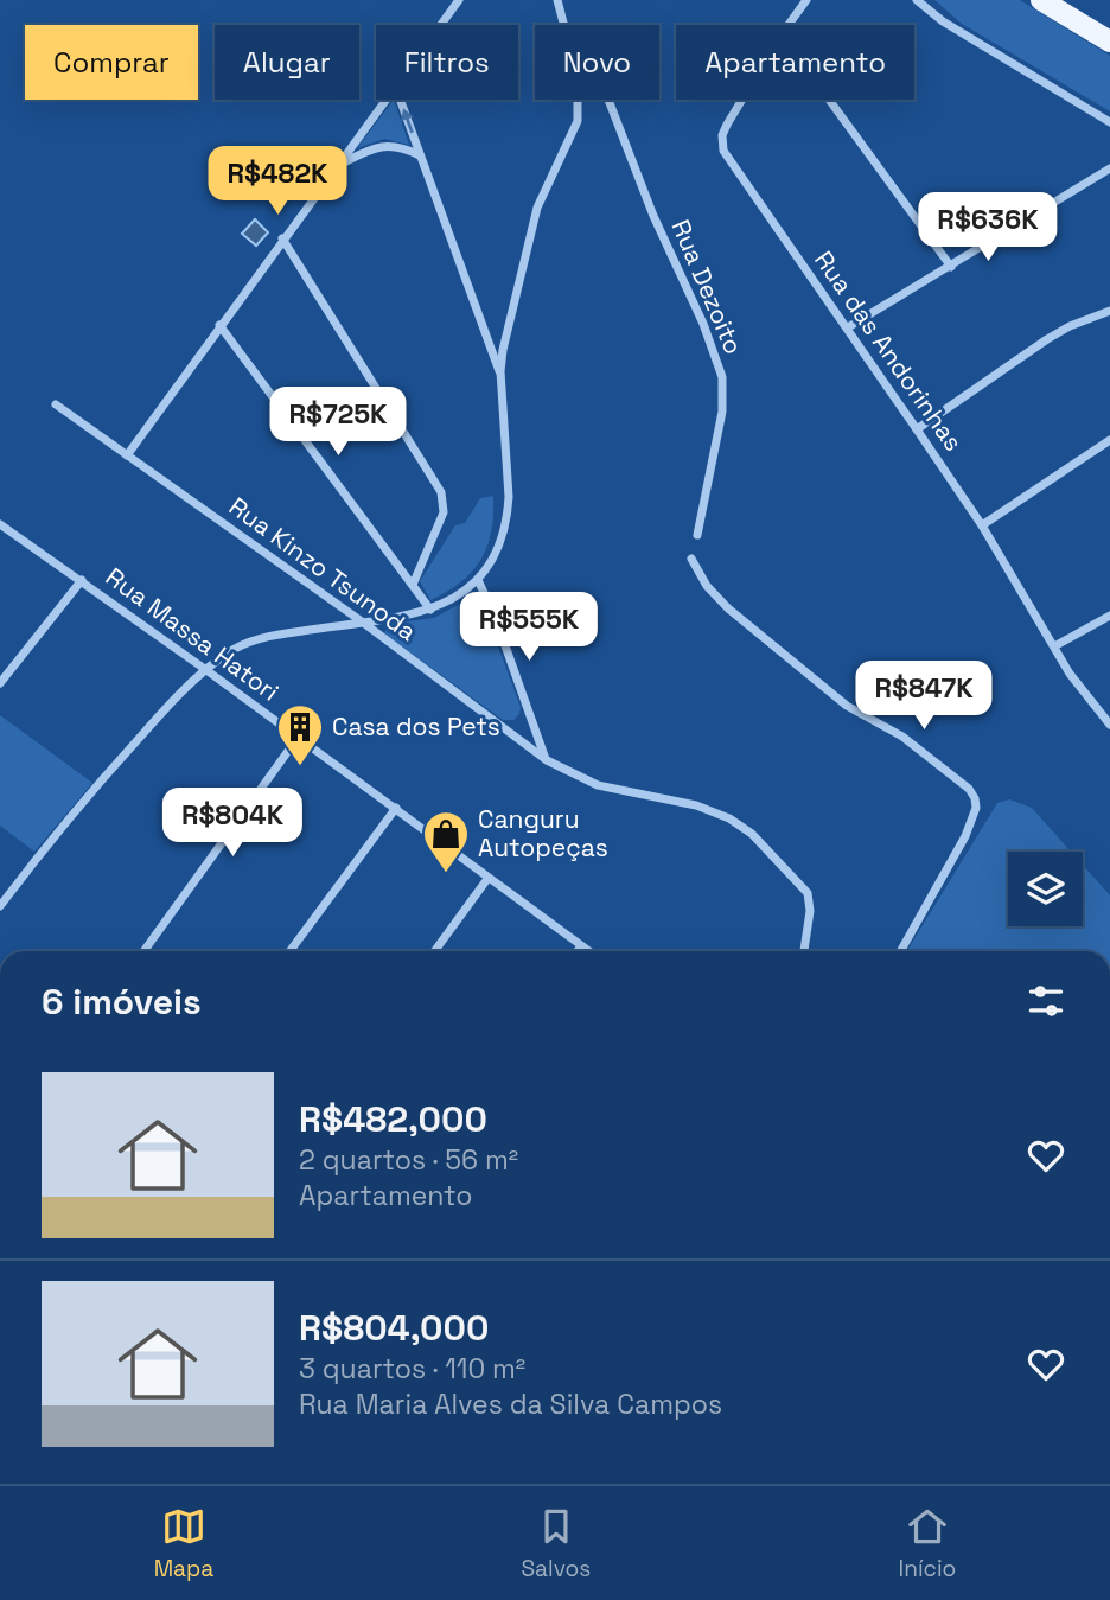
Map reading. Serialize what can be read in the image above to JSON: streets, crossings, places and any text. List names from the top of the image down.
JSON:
{
  "streets": {
    "street": [
      "Rua Dezoito",
      "Rua das Andorinhas",
      "Rua Kinzo Tsunoda",
      "Rua Massa Hatori"
    ]
  },
  "places": {
    "building": ["Casa dos Pets"],
    "shop": ["Canguru Autopeças"]
  },
  "page": {
    "chip": [
      "Comprar",
      "Alugar",
      "Filtros",
      "Novo",
      "Apartamento"
    ],
    "price": [
      "R$482K",
      "R$636K",
      "R$725K",
      "R$555K",
      "R$847K",
      "R$804K"
    ],
    "heading": "6 imóveis",
    "list": [
      {
        "name": "R$482,000",
        "note": "2 quartos · 56 m² · Apartamento"
      },
      {
        "name": "R$804,000",
        "note": "3 quartos · 110 m² · Rua Maria Alves da Silva Campos"
      }
    ],
    "tabs": ["Mapa", "Salvos", "Início"]
  }
}
